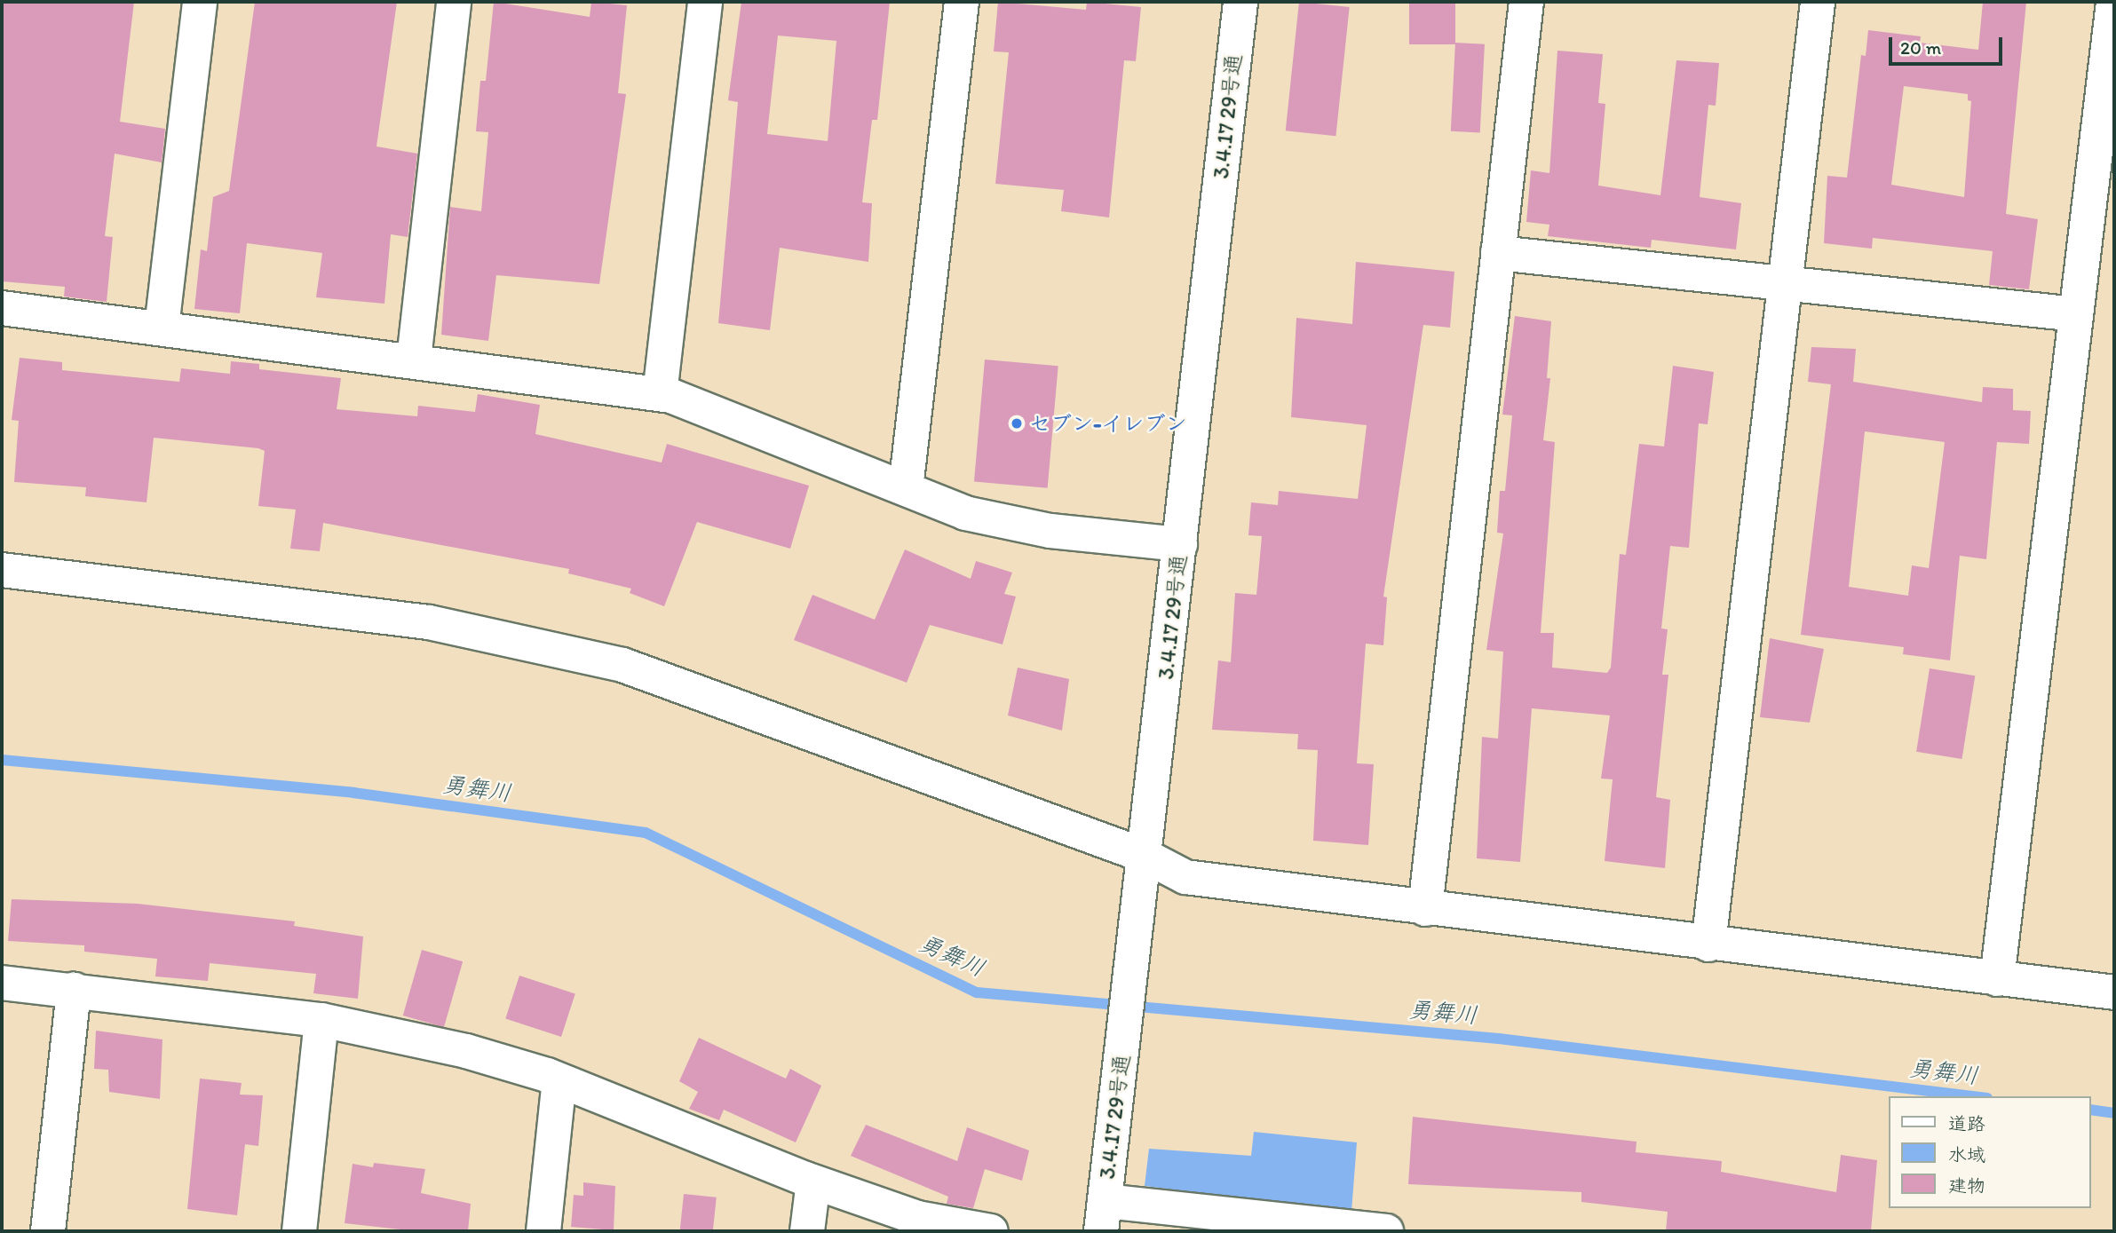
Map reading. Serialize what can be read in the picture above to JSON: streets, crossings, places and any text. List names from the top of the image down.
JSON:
{
  "streets": {
    "street": ["3.4.17 29号通"]
  },
  "water": ["勇舞川"],
  "places": ["セブン-イレブン"],
  "legend": ["道路", "水域", "建物"],
  "scale_bar": "20 m"
}
